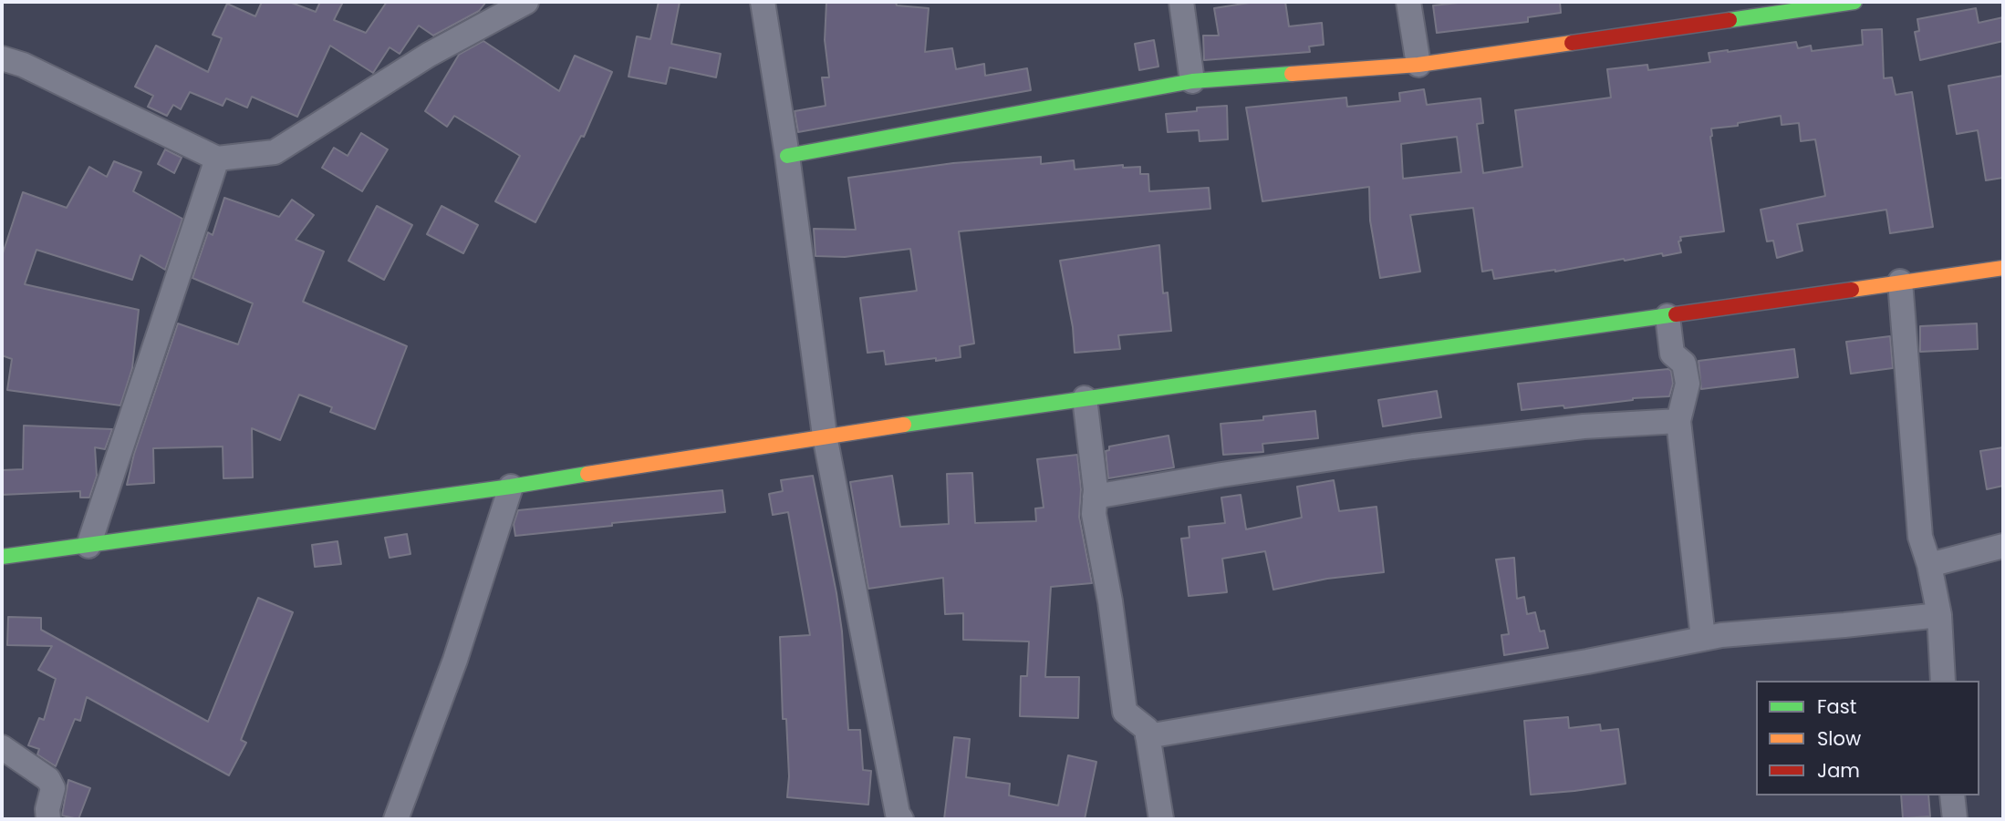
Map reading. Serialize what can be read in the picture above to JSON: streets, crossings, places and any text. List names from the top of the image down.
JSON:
{
  "legend": ["Fast", "Slow", "Jam"]
}
